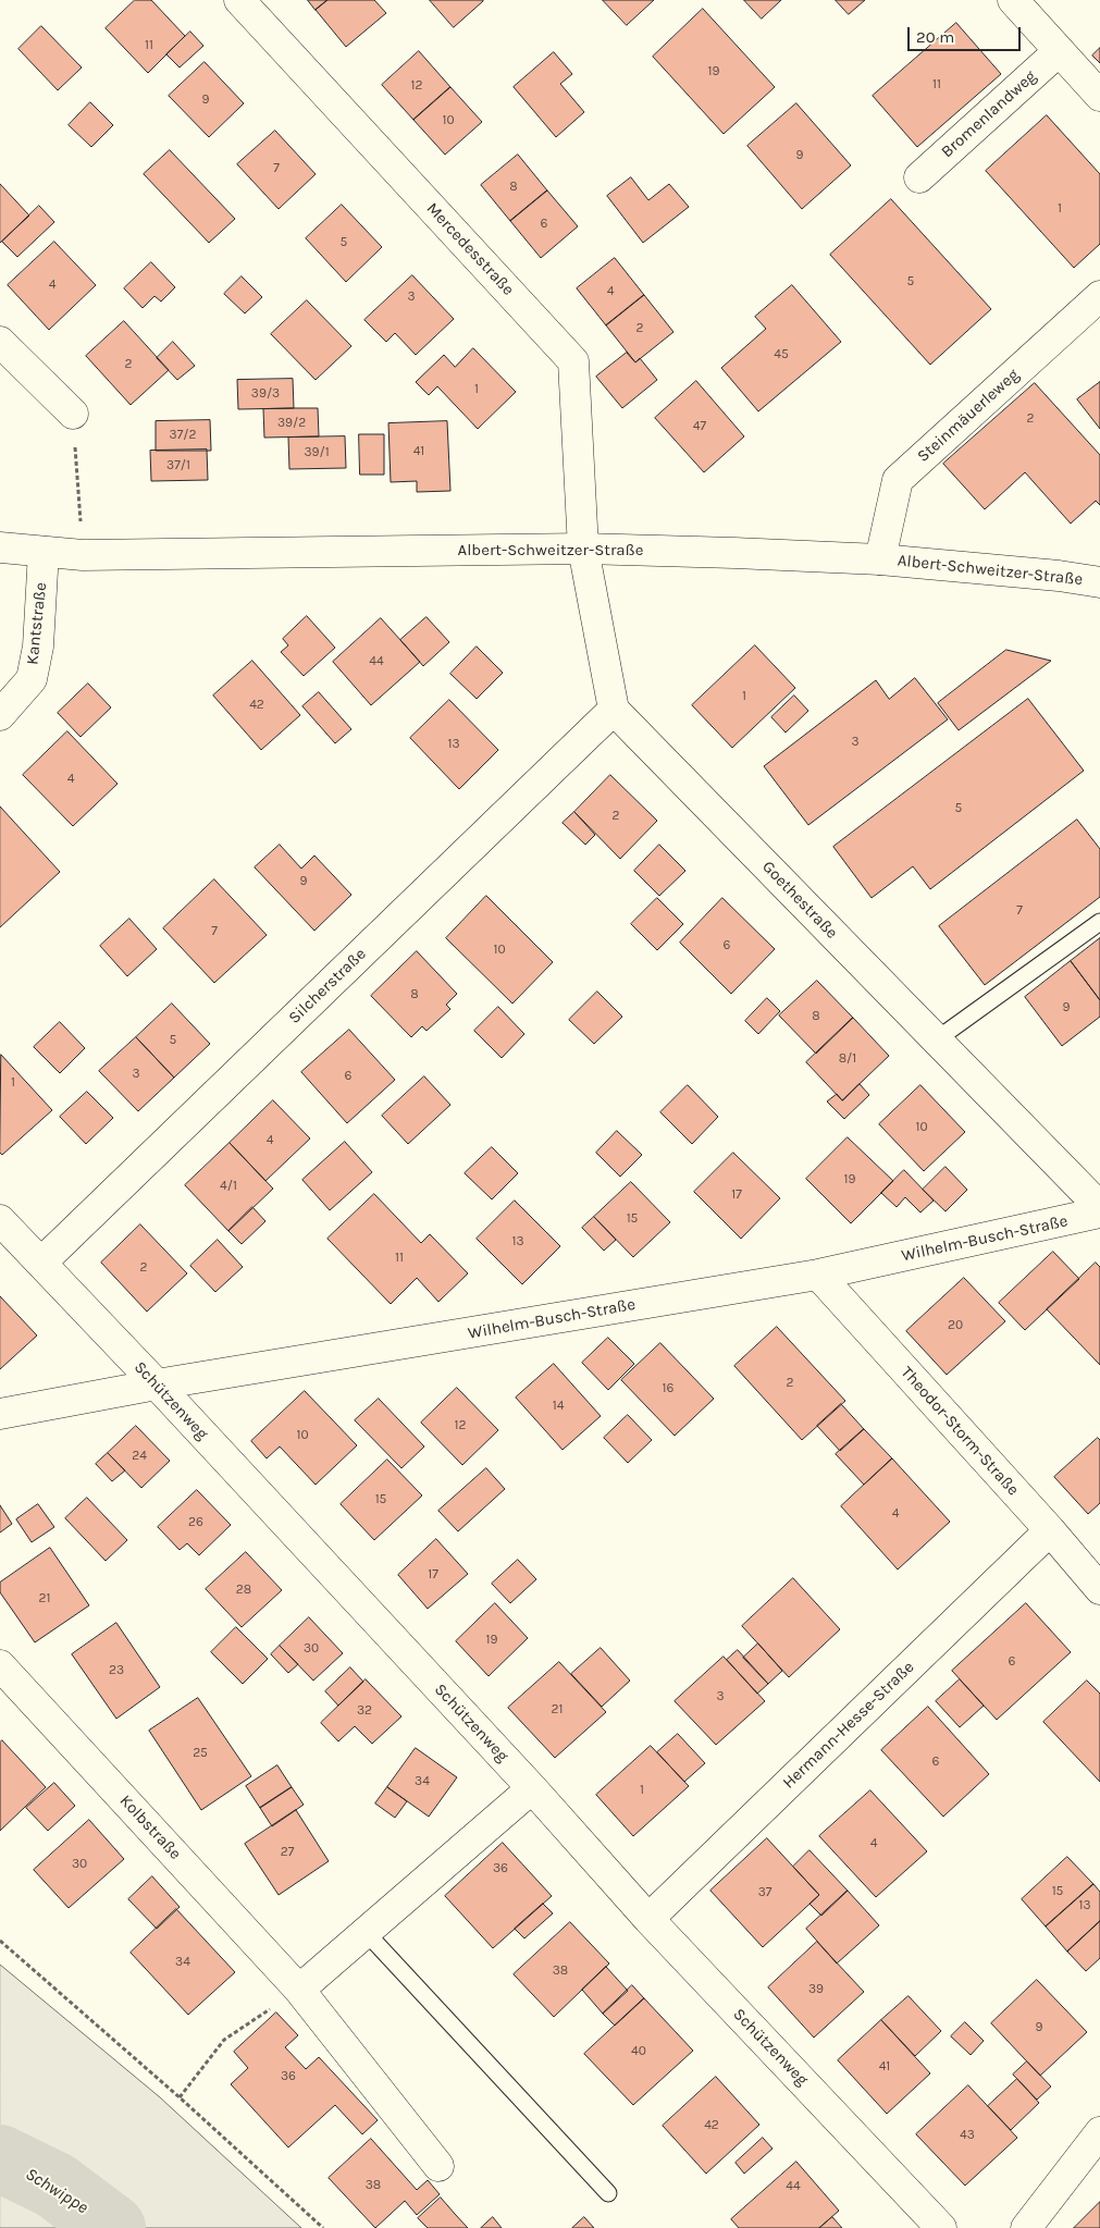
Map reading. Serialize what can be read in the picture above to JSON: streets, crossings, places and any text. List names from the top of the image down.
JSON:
{
  "streets": {
    "street": [
      "Bromenlandweg",
      "Mercedesstraße",
      "Steinmäuerleweg",
      "Albert-Schweitzer-Straße",
      "Kantstraße",
      "Goethestraße",
      "Silcherstraße",
      "Wilhelm-Busch-Straße",
      "Schützenweg",
      "Theodor-Storm-Straße",
      "Hermann-Hesse-Straße",
      "Kolbstraße"
    ]
  },
  "crossings": [
    ["Mercedesstraße", "Albert-Schweitzer-Straße"],
    ["Steinmäuerleweg", "Albert-Schweitzer-Straße"],
    ["Albert-Schweitzer-Straße", "Kantstraße"],
    ["Goethestraße", "Silcherstraße"],
    ["Silcherstraße", "Schützenweg"],
    ["Wilhelm-Busch-Straße", "Schützenweg"],
    ["Wilhelm-Busch-Straße", "Theodor-Storm-Straße"],
    ["Schützenweg", "Hermann-Hesse-Straße"],
    ["Theodor-Storm-Straße", "Hermann-Hesse-Straße"]
  ],
  "water": ["Schwippe"],
  "house_numbers": [
    "11",
    "19",
    "11",
    "12",
    "9",
    "10",
    "9",
    "7",
    "8",
    "1",
    "6",
    "5",
    "5",
    "4",
    "4",
    "3",
    "2",
    "45",
    "2",
    "1",
    "39/3",
    "2",
    "39/2",
    "47",
    "37/2",
    "41",
    "39/1",
    "37/1",
    "44",
    "1",
    "42",
    "3",
    "13",
    "4",
    "5",
    "2",
    "9",
    "7",
    "7",
    "6",
    "10",
    "8",
    "9",
    "8",
    "5",
    "8/1",
    "3",
    "6",
    "1",
    "10",
    "4",
    "19",
    "4/1",
    "17",
    "15",
    "13",
    "11",
    "2",
    "20",
    "2",
    "16",
    "14",
    "12",
    "10",
    "24",
    "15",
    "4",
    "26",
    "17",
    "28",
    "21",
    "19",
    "30",
    "6",
    "23",
    "3",
    "21",
    "32",
    "25",
    "6",
    "34",
    "1",
    "4",
    "27",
    "30",
    "36",
    "15",
    "37",
    "13",
    "34",
    "38",
    "39",
    "9",
    "40",
    "41",
    "36",
    "42",
    "43",
    "38",
    "44"
  ],
  "scale_bar": "20 m"
}
